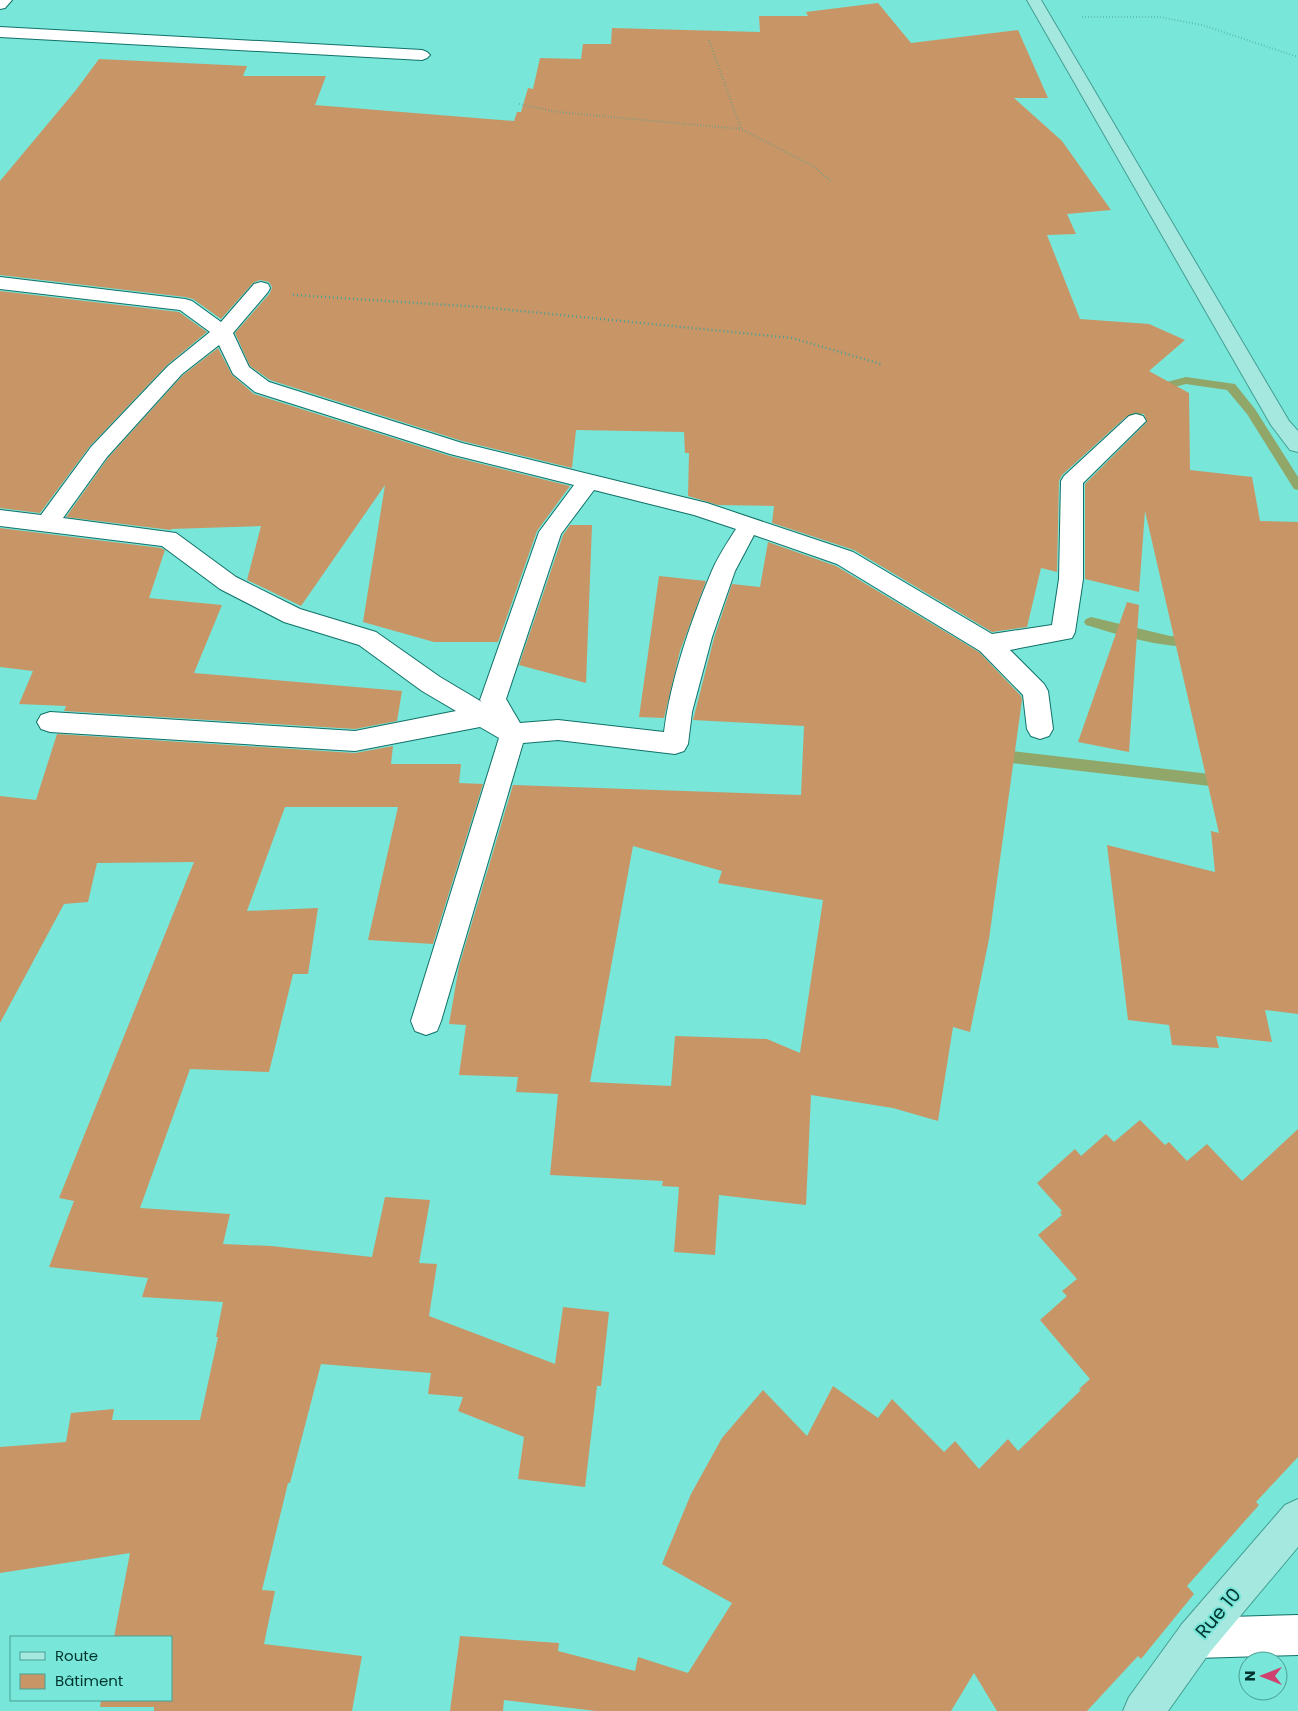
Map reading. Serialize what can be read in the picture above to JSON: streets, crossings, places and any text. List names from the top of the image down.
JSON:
{
  "streets": {
    "main road": ["Rue 10"]
  },
  "legend": ["Route", "Bâtiment"],
  "north": "left"
}
